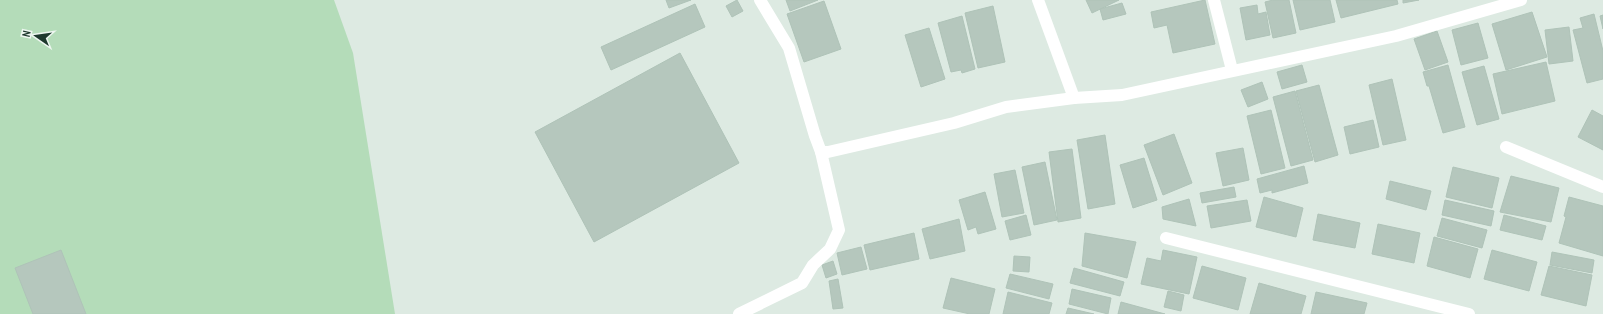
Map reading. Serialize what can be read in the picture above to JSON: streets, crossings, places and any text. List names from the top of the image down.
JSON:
{
  "north": "left"
}
